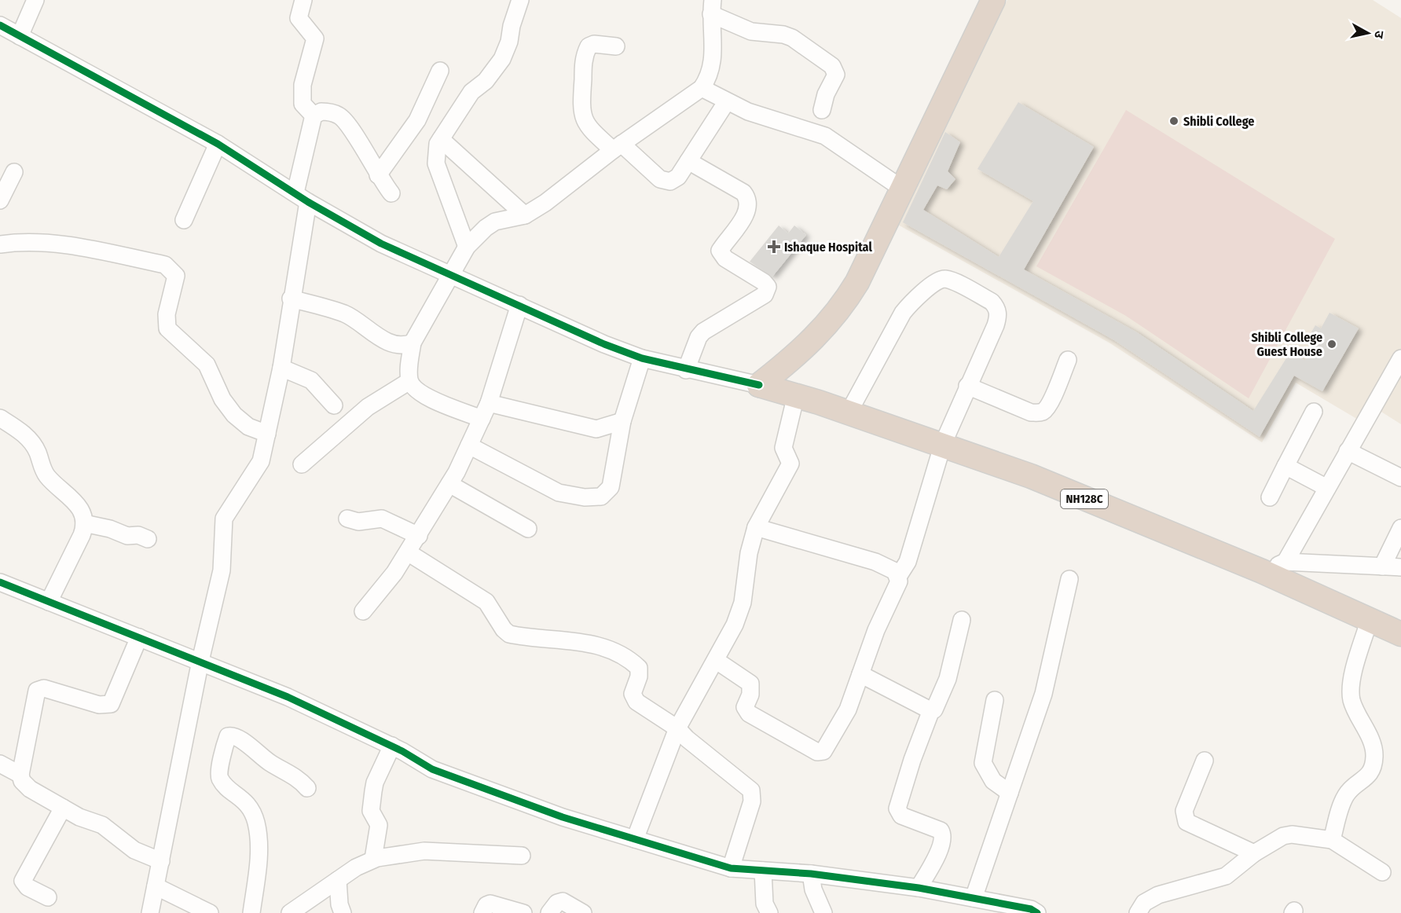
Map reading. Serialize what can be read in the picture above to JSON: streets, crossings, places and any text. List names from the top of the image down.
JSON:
{
  "streets": {
    "highway": ["NH128C"]
  },
  "places": {
    "other": ["Shibli College", "Shibli College Guest House"],
    "health": ["Ishaque Hospital"]
  },
  "north": "right"
}
